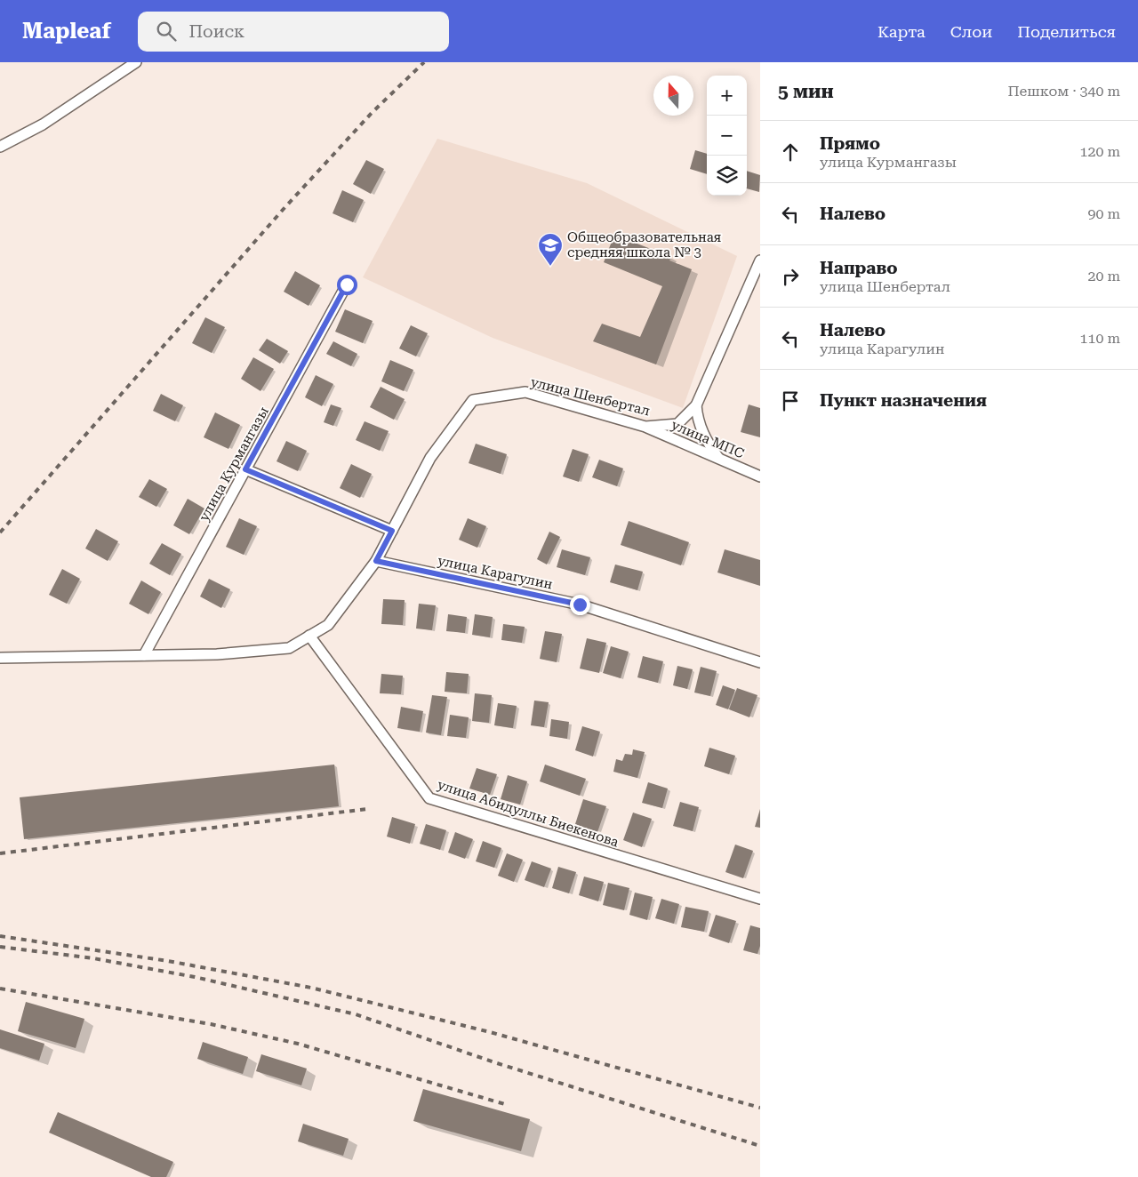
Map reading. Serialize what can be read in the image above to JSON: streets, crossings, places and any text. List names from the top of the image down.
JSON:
{
  "streets": {
    "street": [
      "улица Шенбертал",
      "улица МПС",
      "улица Курмангазы",
      "улица Карагулин",
      "улица Абидуллы Биекенова"
    ]
  },
  "crossings": [
    ["улица Шенбертал", "улица МПС"],
    ["улица Шенбертал", "улица Курмангазы"],
    ["улица Шенбертал", "улица Карагулин"],
    ["улица Шенбертал", "улица Абидуллы Биекенова"]
  ],
  "places": {
    "school or university": ["Общеобразовательная средняя школа № 3"]
  },
  "north": "top",
  "page": {
    "header": "Mapleaf",
    "search": "Поиск",
    "nav": ["Карта", "Слои", "Поделиться"],
    "heading": ["5 мин", "Пешком · 340 m"],
    "map_buttons": ["+", "−"],
    "list": [
      ["Прямо", "улица Курмангазы", "120 m"],
      ["Налево", "90 m"],
      ["Направо", "улица Шенбертал", "20 m"],
      ["Налево", "улица Карагулин", "110 m"],
      "Пункт назначения"
    ]
  }
}
